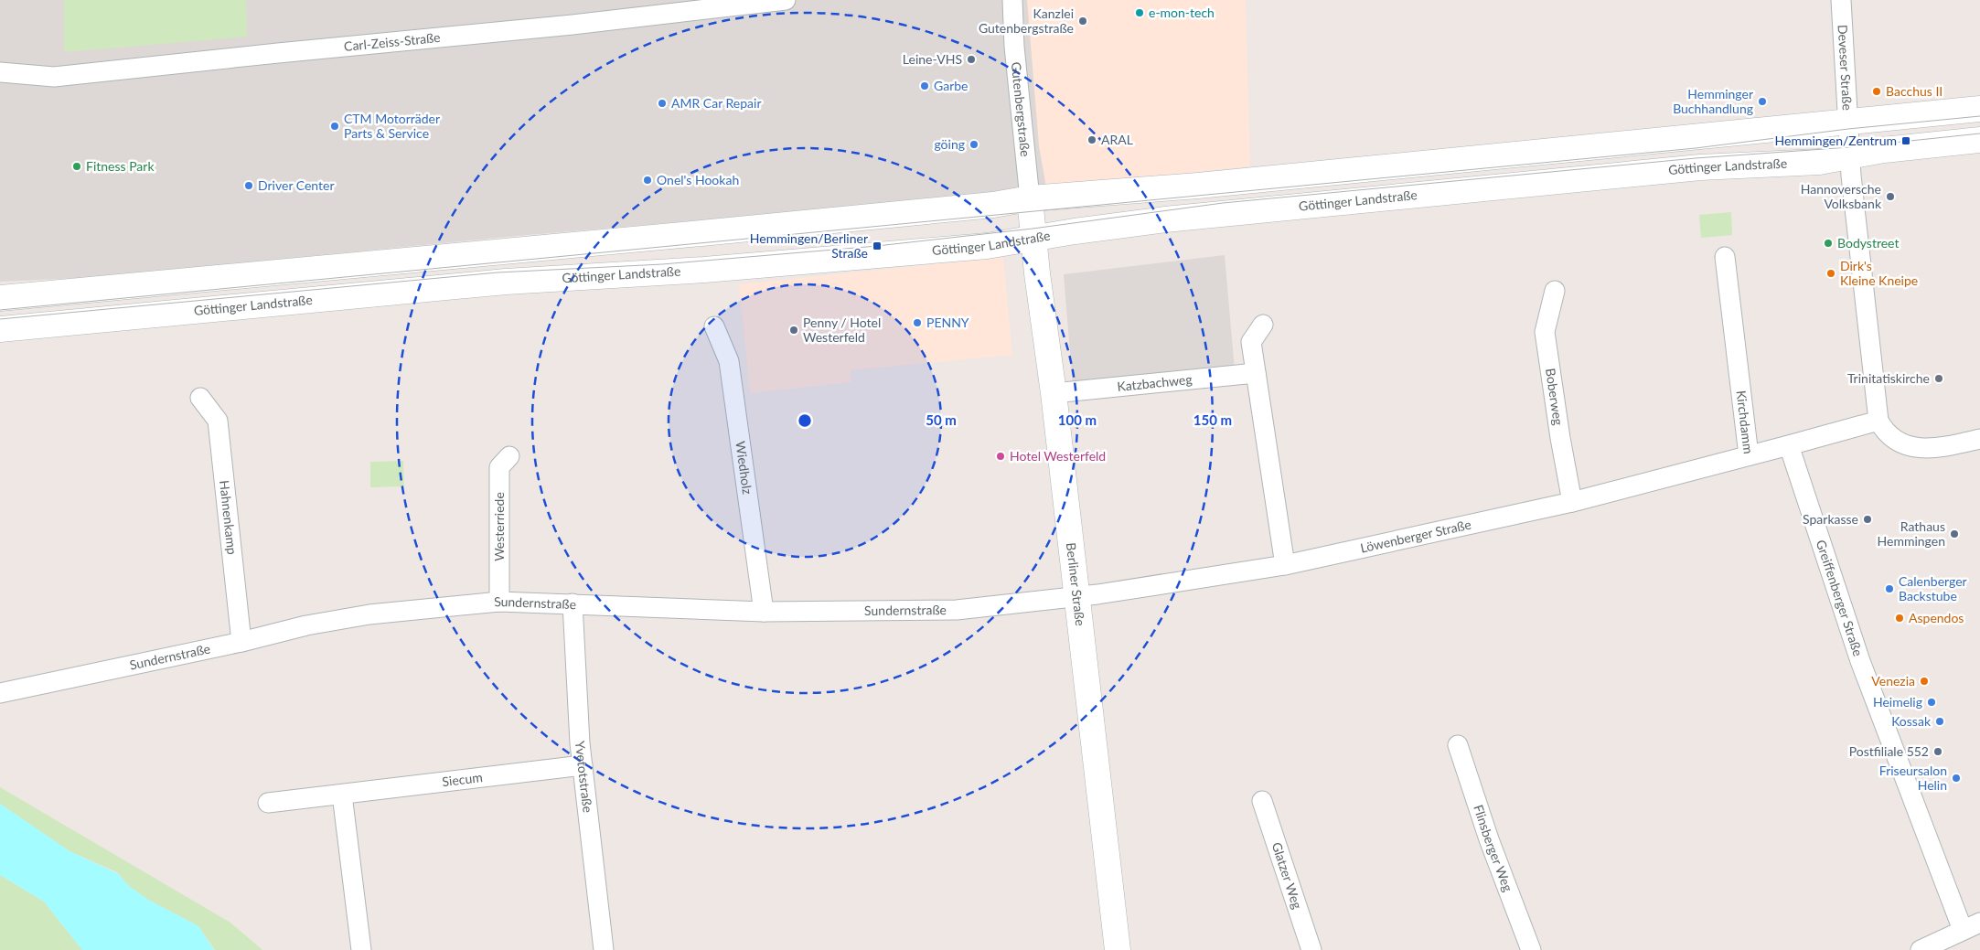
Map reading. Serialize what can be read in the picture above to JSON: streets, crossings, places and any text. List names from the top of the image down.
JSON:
{
  "streets": {
    "street": [
      "Carl-Zeiss-Straße",
      "Deveser Straße",
      "Gutenbergstraße",
      "Göttinger Landstraße",
      "Katzbachweg",
      "Boberweg",
      "Kirchdamm",
      "Wiedholz",
      "Hahnenkamp",
      "Westerriede",
      "Löwenberger Straße",
      "Berliner Straße",
      "Greiffenberger Straße",
      "Sundernstraße",
      "Yvetotstraße",
      "Siecum",
      "Flinsberger Weg",
      "Glatzer Weg"
    ]
  },
  "crossings": [
    ["Deveser Straße", "Göttinger Landstraße"],
    ["Gutenbergstraße", "Göttinger Landstraße"],
    ["Gutenbergstraße", "Berliner Straße"],
    ["Göttinger Landstraße", "Berliner Straße"],
    ["Katzbachweg", "Berliner Straße"],
    ["Boberweg", "Löwenberger Straße"],
    ["Kirchdamm", "Löwenberger Straße"],
    ["Kirchdamm", "Greiffenberger Straße"],
    ["Wiedholz", "Sundernstraße"],
    ["Hahnenkamp", "Sundernstraße"],
    ["Westerriede", "Sundernstraße"],
    ["Löwenberger Straße", "Berliner Straße"],
    ["Löwenberger Straße", "Sundernstraße"],
    ["Berliner Straße", "Sundernstraße"],
    ["Sundernstraße", "Yvetotstraße"],
    ["Yvetotstraße", "Siecum"]
  ],
  "places": {
    "other": [
      "e-mon-tech",
      "Kanzlei Gutenbergstraße",
      "Leine-VHS",
      "Garbe",
      "Bacchus II",
      "Hemminger Buchhandlung",
      "AMR Car Repair",
      "CTM Motorräder Parts & Service",
      "ARAL",
      "göing",
      "Fitness Park",
      "Onel's Hookah",
      "Driver Center",
      "Hannoversche Volksbank",
      "Bodystreet",
      "Dirk's Kleine Kneipe",
      "PENNY",
      "Penny / Hotel Westerfeld",
      "Trinitatiskirche",
      "Hotel Westerfeld",
      "Sparkasse",
      "Rathaus Hemmingen",
      "Calenberger Backstube",
      "Aspendos",
      "Venezia",
      "Heimelig",
      "Kossak",
      "Postfiliale 552",
      "Friseursalon Helin"
    ],
    "transit": ["Hemmingen/Zentrum", "Hemmingen/Berliner Straße"]
  },
  "rings": ["50 m", "100 m", "150 m"]
}
